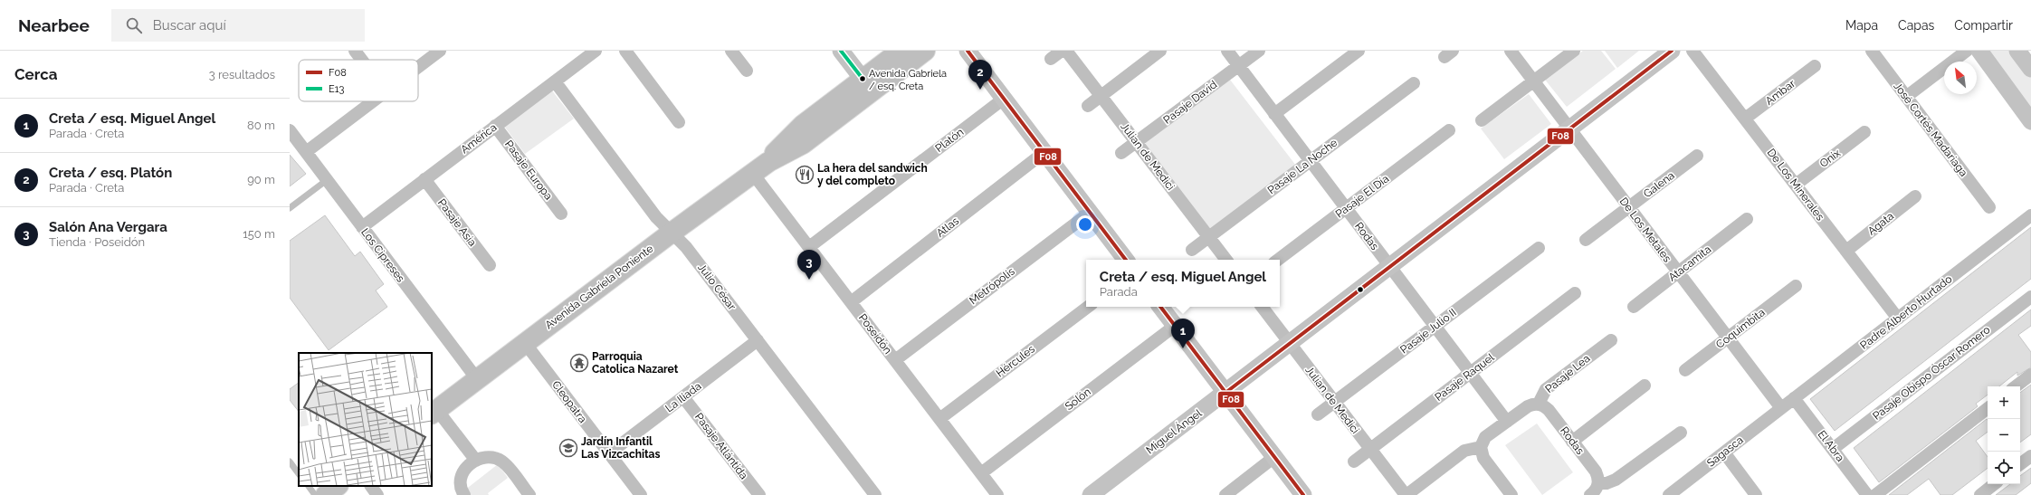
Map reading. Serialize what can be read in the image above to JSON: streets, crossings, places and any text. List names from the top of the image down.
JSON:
{
  "streets": {
    "main road": ["Avenida Gabriela Poniente"],
    "street": [
      "Ambar",
      "Pasaje David",
      "José Cortés Madariaga",
      "América",
      "Platón",
      "Julian de Medici",
      "Onix",
      "Pasaje La Noche",
      "Pasaje Europa",
      "Galena",
      "De Los Minerales",
      "Pasaje El Día",
      "Pasaje Asia",
      "Agata",
      "Atlas",
      "De Los Metales",
      "Rodas",
      "Los Cipreses",
      "Atacamita",
      "Metrópolis",
      "Julio César",
      "Padre Alberto Hurtado",
      "Coquimbita",
      "Pasaje Julio II",
      "Poseidón",
      "Hércules",
      "Pasaje Obispo Óscar Romero",
      "Pasaje Lea",
      "Pasaje Raquel",
      "La Iliada",
      "Solón",
      "Cleopatra",
      "Miguel Ángel",
      "Pasaje Atlántida",
      "El Abra",
      "Sagasca"
    ]
  },
  "crossings": [
    ["Ambar", "De Los Minerales"],
    ["Pasaje David", "Julian de Medici"],
    ["Pasaje David", "Rodas"],
    ["América", "Pasaje Europa"],
    ["América", "Pasaje Asia"],
    ["América", "Los Cipreses"],
    ["América", "Julio César"],
    ["Platón", "Poseidón"],
    ["Julian de Medici", "Pasaje La Noche"],
    ["Julian de Medici", "Pasaje Julio II"],
    ["Julian de Medici", "Pasaje Raquel"],
    ["Julian de Medici", "Miguel Ángel"],
    ["Onix", "De Los Minerales"],
    ["Pasaje La Noche", "Rodas"],
    ["Galena", "De Los Metales"],
    ["De Los Minerales", "Agata"],
    ["De Los Minerales", "Padre Alberto Hurtado"],
    ["Pasaje El Día", "Rodas"],
    ["Atlas", "Poseidón"],
    ["De Los Metales", "Atacamita"],
    ["De Los Metales", "Padre Alberto Hurtado"],
    ["De Los Metales", "Coquimbita"],
    ["De Los Metales", "Miguel Ángel"],
    ["De Los Metales", "Sagasca"],
    ["Rodas", "Pasaje Julio II"],
    ["Rodas", "Pasaje Lea"],
    ["Rodas", "Pasaje Raquel"],
    ["Rodas", "Miguel Ángel"],
    ["Los Cipreses", "Avenida Gabriela Poniente"],
    ["Metrópolis", "Poseidón"],
    ["Avenida Gabriela Poniente", "Julio César"],
    ["Avenida Gabriela Poniente", "Poseidón"],
    ["Avenida Gabriela Poniente", "Cleopatra"],
    ["Julio César", "La Iliada"],
    ["Padre Alberto Hurtado", "El Abra"],
    ["Padre Alberto Hurtado", "Sagasca"],
    ["Poseidón", "Hércules"],
    ["Poseidón", "Solón"],
    ["Pasaje Obispo Óscar Romero", "El Abra"],
    ["La Iliada", "Cleopatra"],
    ["La Iliada", "Pasaje Atlántida"]
  ],
  "places": {
    "other": ["Avenida Gabriela / esq. Creta"],
    "restaurant": ["La hera del sandwich y del completo"],
    "temple": ["Parroquia Catolica Nazaret"],
    "school or university": ["Jardín Infantil Las Vizcachitas"]
  },
  "lines": ["transit line F08", "transit line E13"],
  "legend": ["F08", "E13"],
  "north": "top left",
  "page": {
    "header": "Nearbee",
    "search": "Buscar aquí",
    "nav": ["Mapa", "Capas", "Compartir"],
    "heading": ["Cerca", "3 resultados"],
    "pins": ["2", "3", "1"],
    "list": [
      {
        "mark": "1",
        "name": "Creta / esq. Miguel Angel",
        "note": "Parada · Creta",
        "value": "80 m"
      },
      {
        "mark": "2",
        "name": "Creta / esq. Platón",
        "note": "Parada · Creta",
        "value": "90 m"
      },
      {
        "mark": "3",
        "name": "Salón Ana Vergara",
        "note": "Tienda · Poseidón",
        "value": "150 m"
      }
    ],
    "popup": ["Creta / esq. Miguel Angel", "Parada"],
    "map_buttons": ["+", "−"]
  }
}
